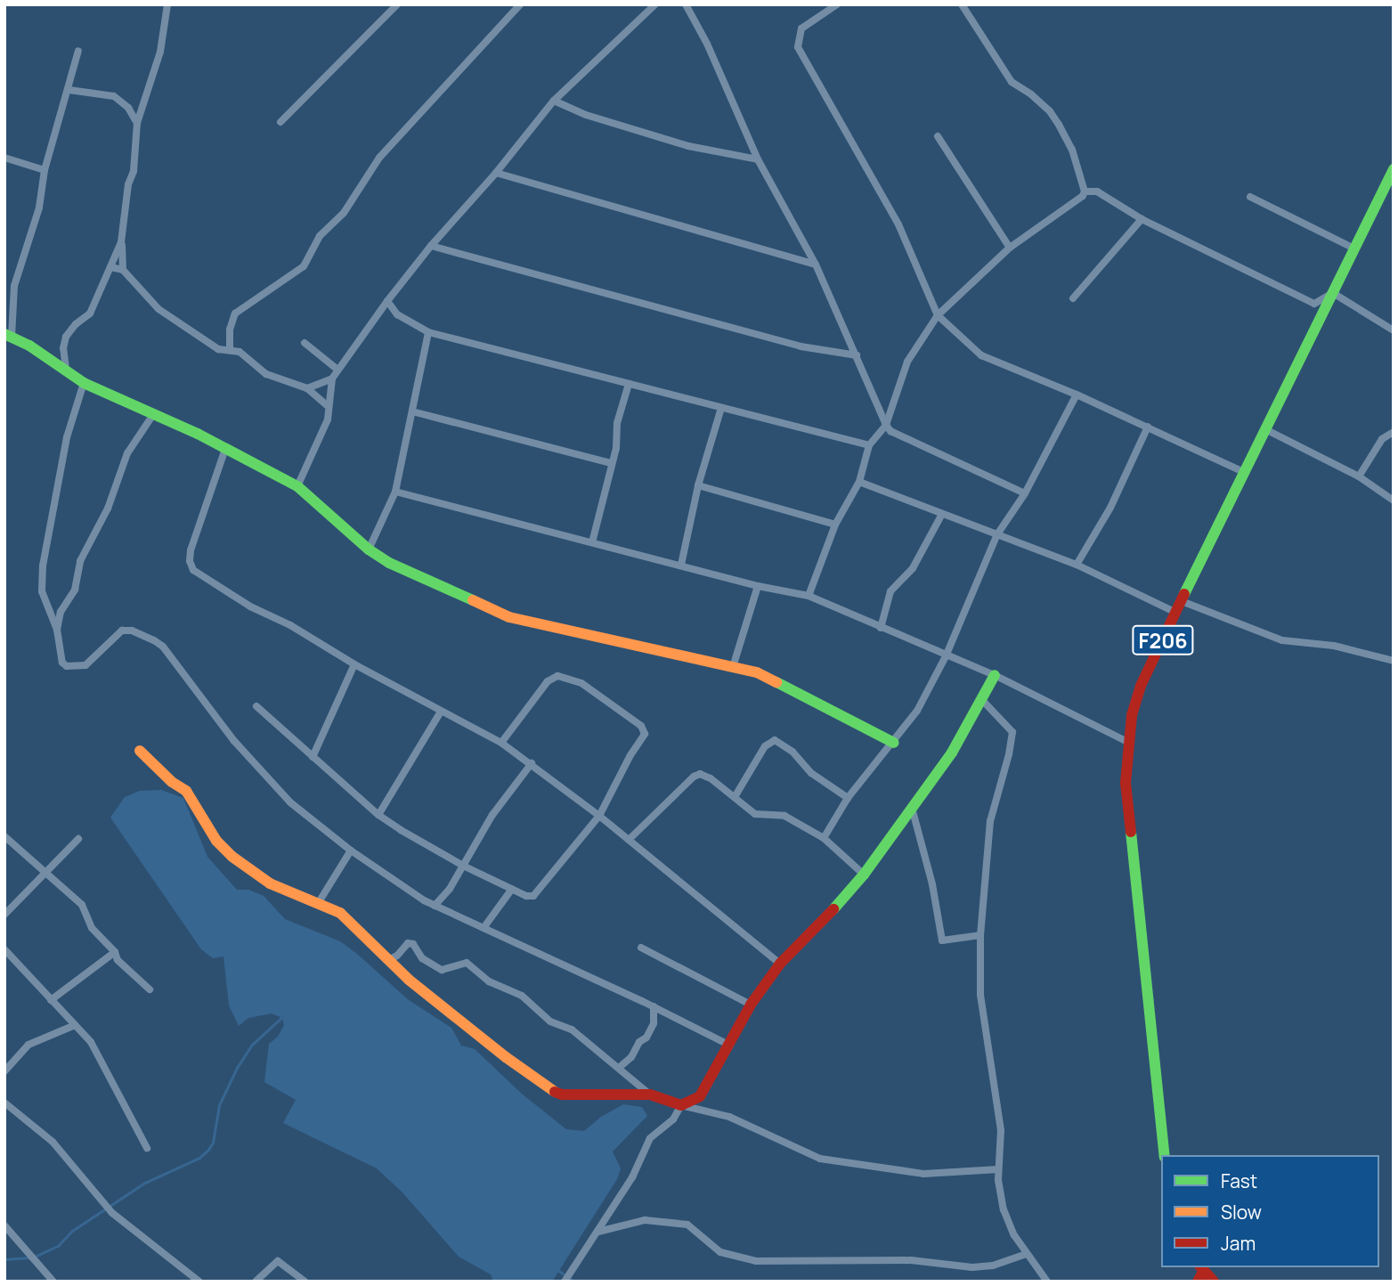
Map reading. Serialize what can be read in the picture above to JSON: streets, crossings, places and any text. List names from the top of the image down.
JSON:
{
  "streets": {
    "street": ["F206"]
  },
  "legend": ["Fast", "Slow", "Jam"]
}
